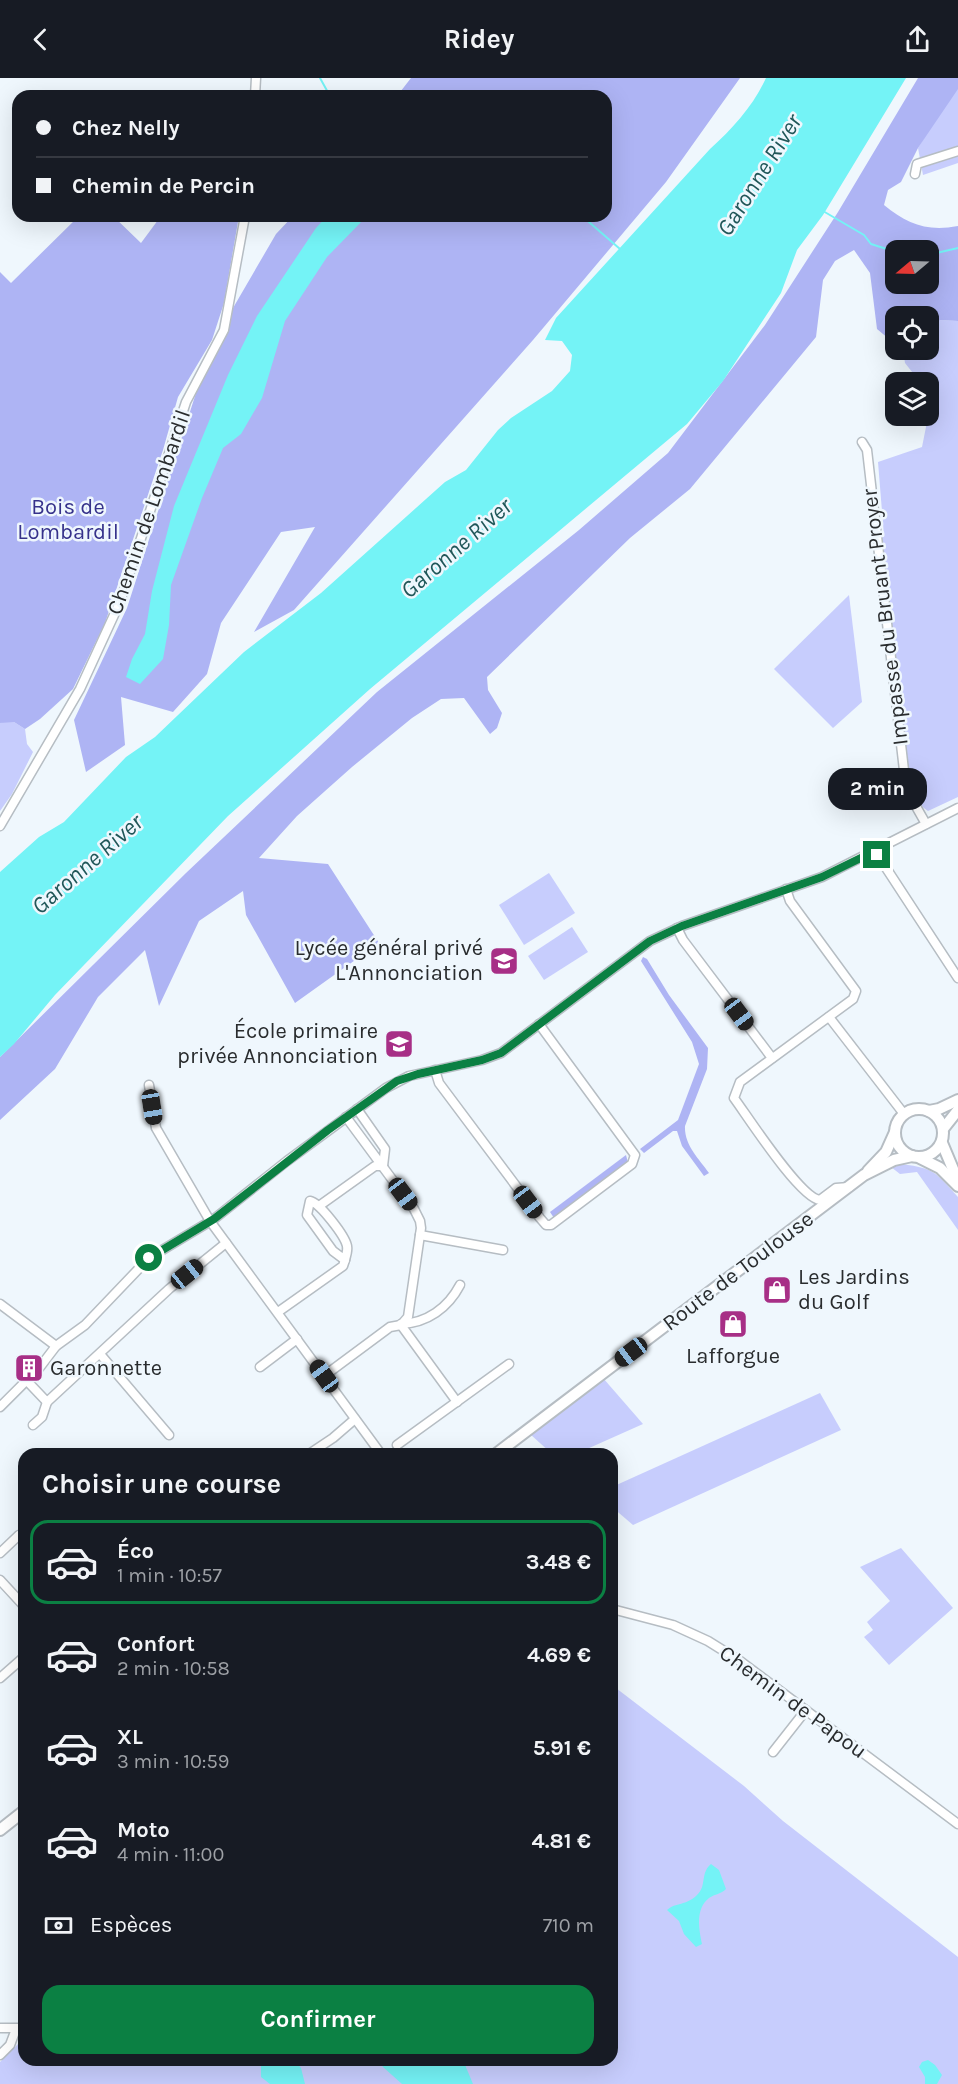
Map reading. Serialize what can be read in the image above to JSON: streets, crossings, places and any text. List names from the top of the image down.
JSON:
{
  "streets": {
    "main road": ["Route de Toulouse"],
    "street": ["Chemin de Lombardil", "Impasse du Bruant Proyer", "Chemin de Papou"]
  },
  "water": ["Garonne River"],
  "parks": ["Bois de Lombardil"],
  "places": {
    "school or university": ["Lycée général privé L'Annonciation", "École primaire privée Annonciation"],
    "shop": ["Les Jardins du Golf", "Lafforgue"],
    "building": ["Garonnette"]
  },
  "north": "left",
  "page": {
    "header": "Ridey",
    "banner": ["Chez Nelly", "Chemin de Percin"],
    "bubble": "2 min",
    "heading": "Choisir une course",
    "list": [
      {
        "name": "Éco",
        "note": "1 min · 10:57",
        "value": "3.48 €"
      },
      {
        "name": "Confort",
        "note": "2 min · 10:58",
        "value": "4.69 €"
      },
      {
        "name": "XL",
        "note": "3 min · 10:59",
        "value": "5.91 €"
      },
      {
        "name": "Moto",
        "note": "4 min · 11:00",
        "value": "4.81 €"
      }
    ],
    "pay": ["Espèces", "710 m"],
    "buttons": "Confirmer"
  }
}
